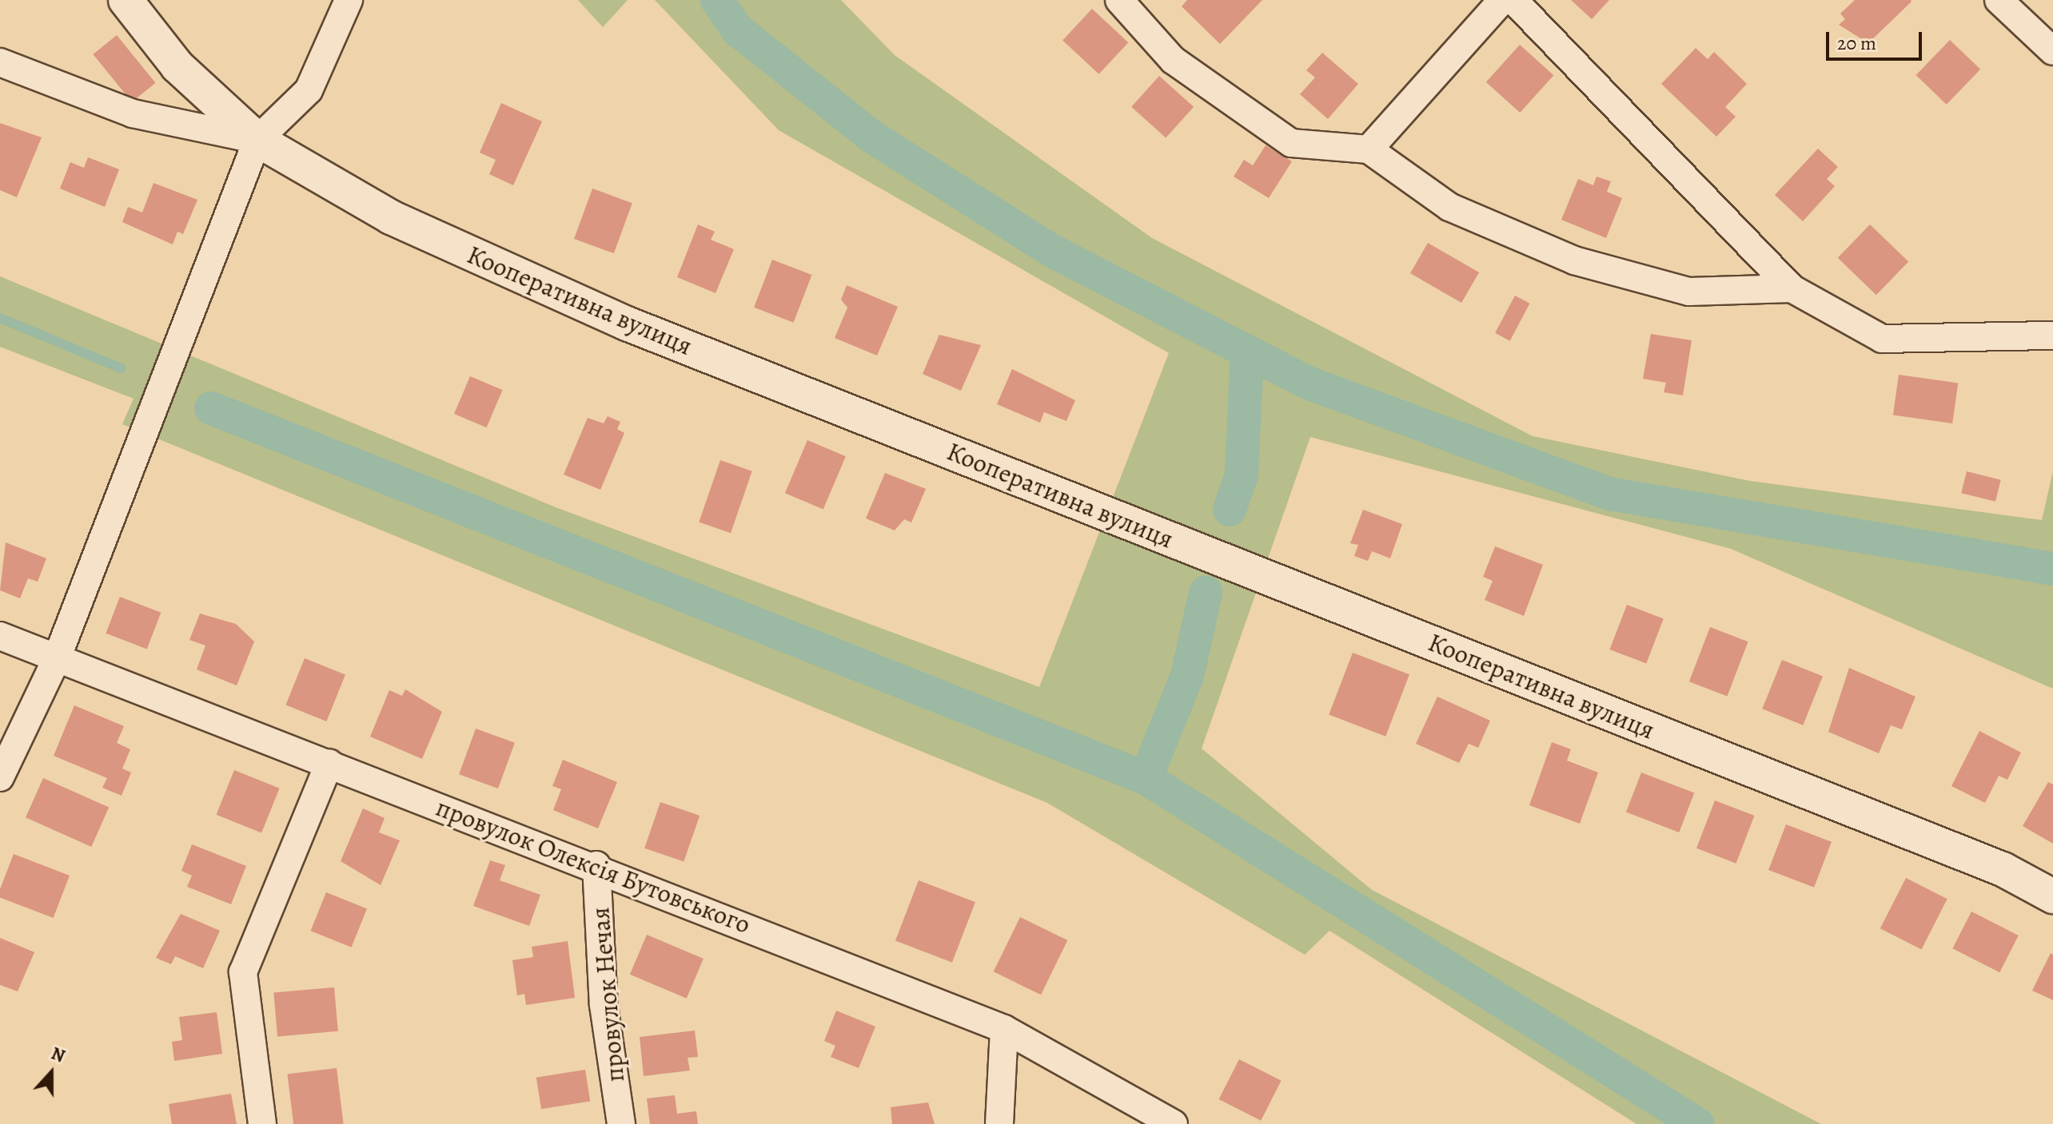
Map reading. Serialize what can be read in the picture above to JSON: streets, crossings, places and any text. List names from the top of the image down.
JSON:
{
  "streets": {
    "street": ["Кооперативна вулиця", "провулок Олексія Бутовського", "провулок Нечая"]
  },
  "crossings": [
    ["провулок Олексія Бутовського", "провулок Нечая"]
  ],
  "scale_bar": "20 m",
  "north": "top"
}
